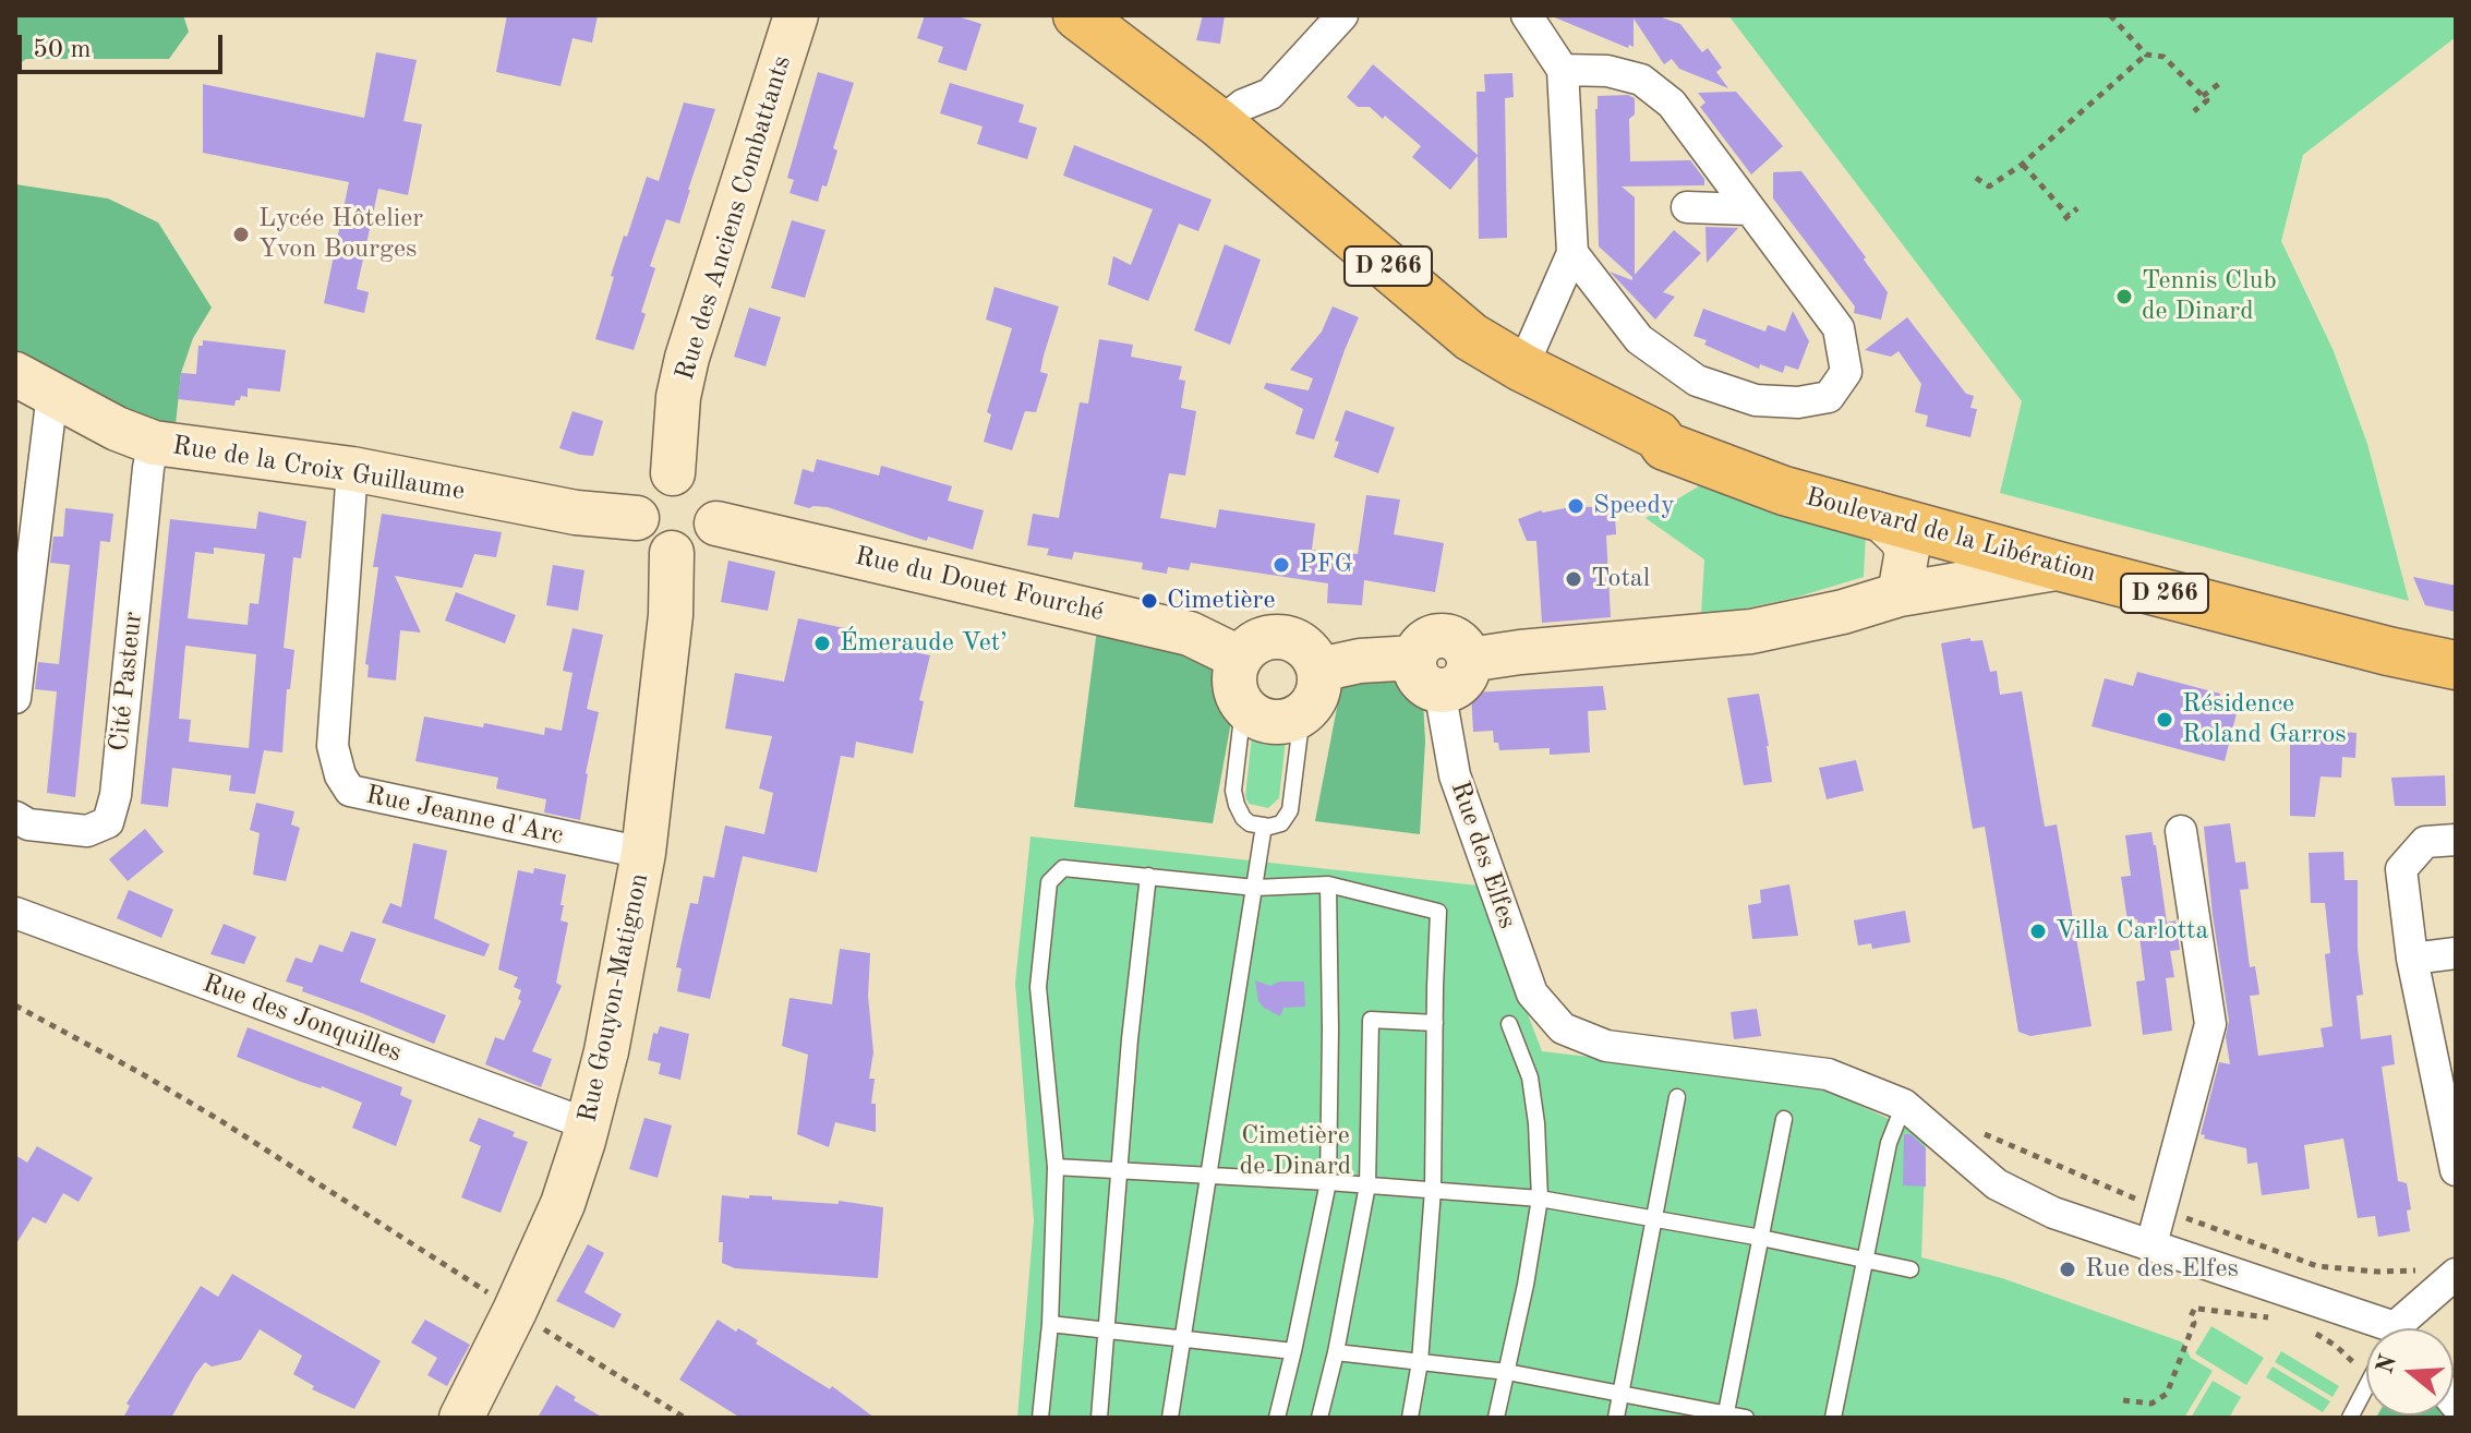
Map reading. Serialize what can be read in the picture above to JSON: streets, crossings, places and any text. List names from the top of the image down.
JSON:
{
  "streets": {
    "main road": [
      "Rue des Anciens Combattants",
      "D 266",
      "Rue de la Croix Guillaume",
      "Boulevard de la Libération",
      "Rue du Douet Fourché",
      "Rue Gouyon-Matignon"
    ],
    "street": [
      "Cité Pasteur",
      "Rue Jeanne d'Arc",
      "Rue des Elfes",
      "Rue des Jonquilles"
    ]
  },
  "crossings": [
    ["Rue des Anciens Combattants", "Rue de la Croix Guillaume"],
    ["Rue des Anciens Combattants", "Rue du Douet Fourché"],
    ["Rue des Anciens Combattants", "Rue Gouyon-Matignon"],
    ["Rue de la Croix Guillaume", "Rue du Douet Fourché"],
    ["Rue de la Croix Guillaume", "Cité Pasteur"],
    ["Rue de la Croix Guillaume", "Rue Jeanne d'Arc"],
    ["Rue de la Croix Guillaume", "Rue Gouyon-Matignon"],
    ["Rue du Douet Fourché", "Rue Gouyon-Matignon"],
    ["Rue Jeanne d'Arc", "Rue Gouyon-Matignon"],
    ["Rue Gouyon-Matignon", "Rue des Jonquilles"]
  ],
  "parks": ["Cimetière de Dinard"],
  "places": [
    "Lycée Hôtelier Yvon Bourges",
    "Tennis Club de Dinard",
    "Speedy",
    "PFG",
    "Total",
    "Cimetière",
    "Émeraude Vet’",
    "Résidence Roland Garros",
    "Villa Carlotta",
    "Rue des Elfes"
  ],
  "scale_bar": "50 m",
  "north": "left"
}
